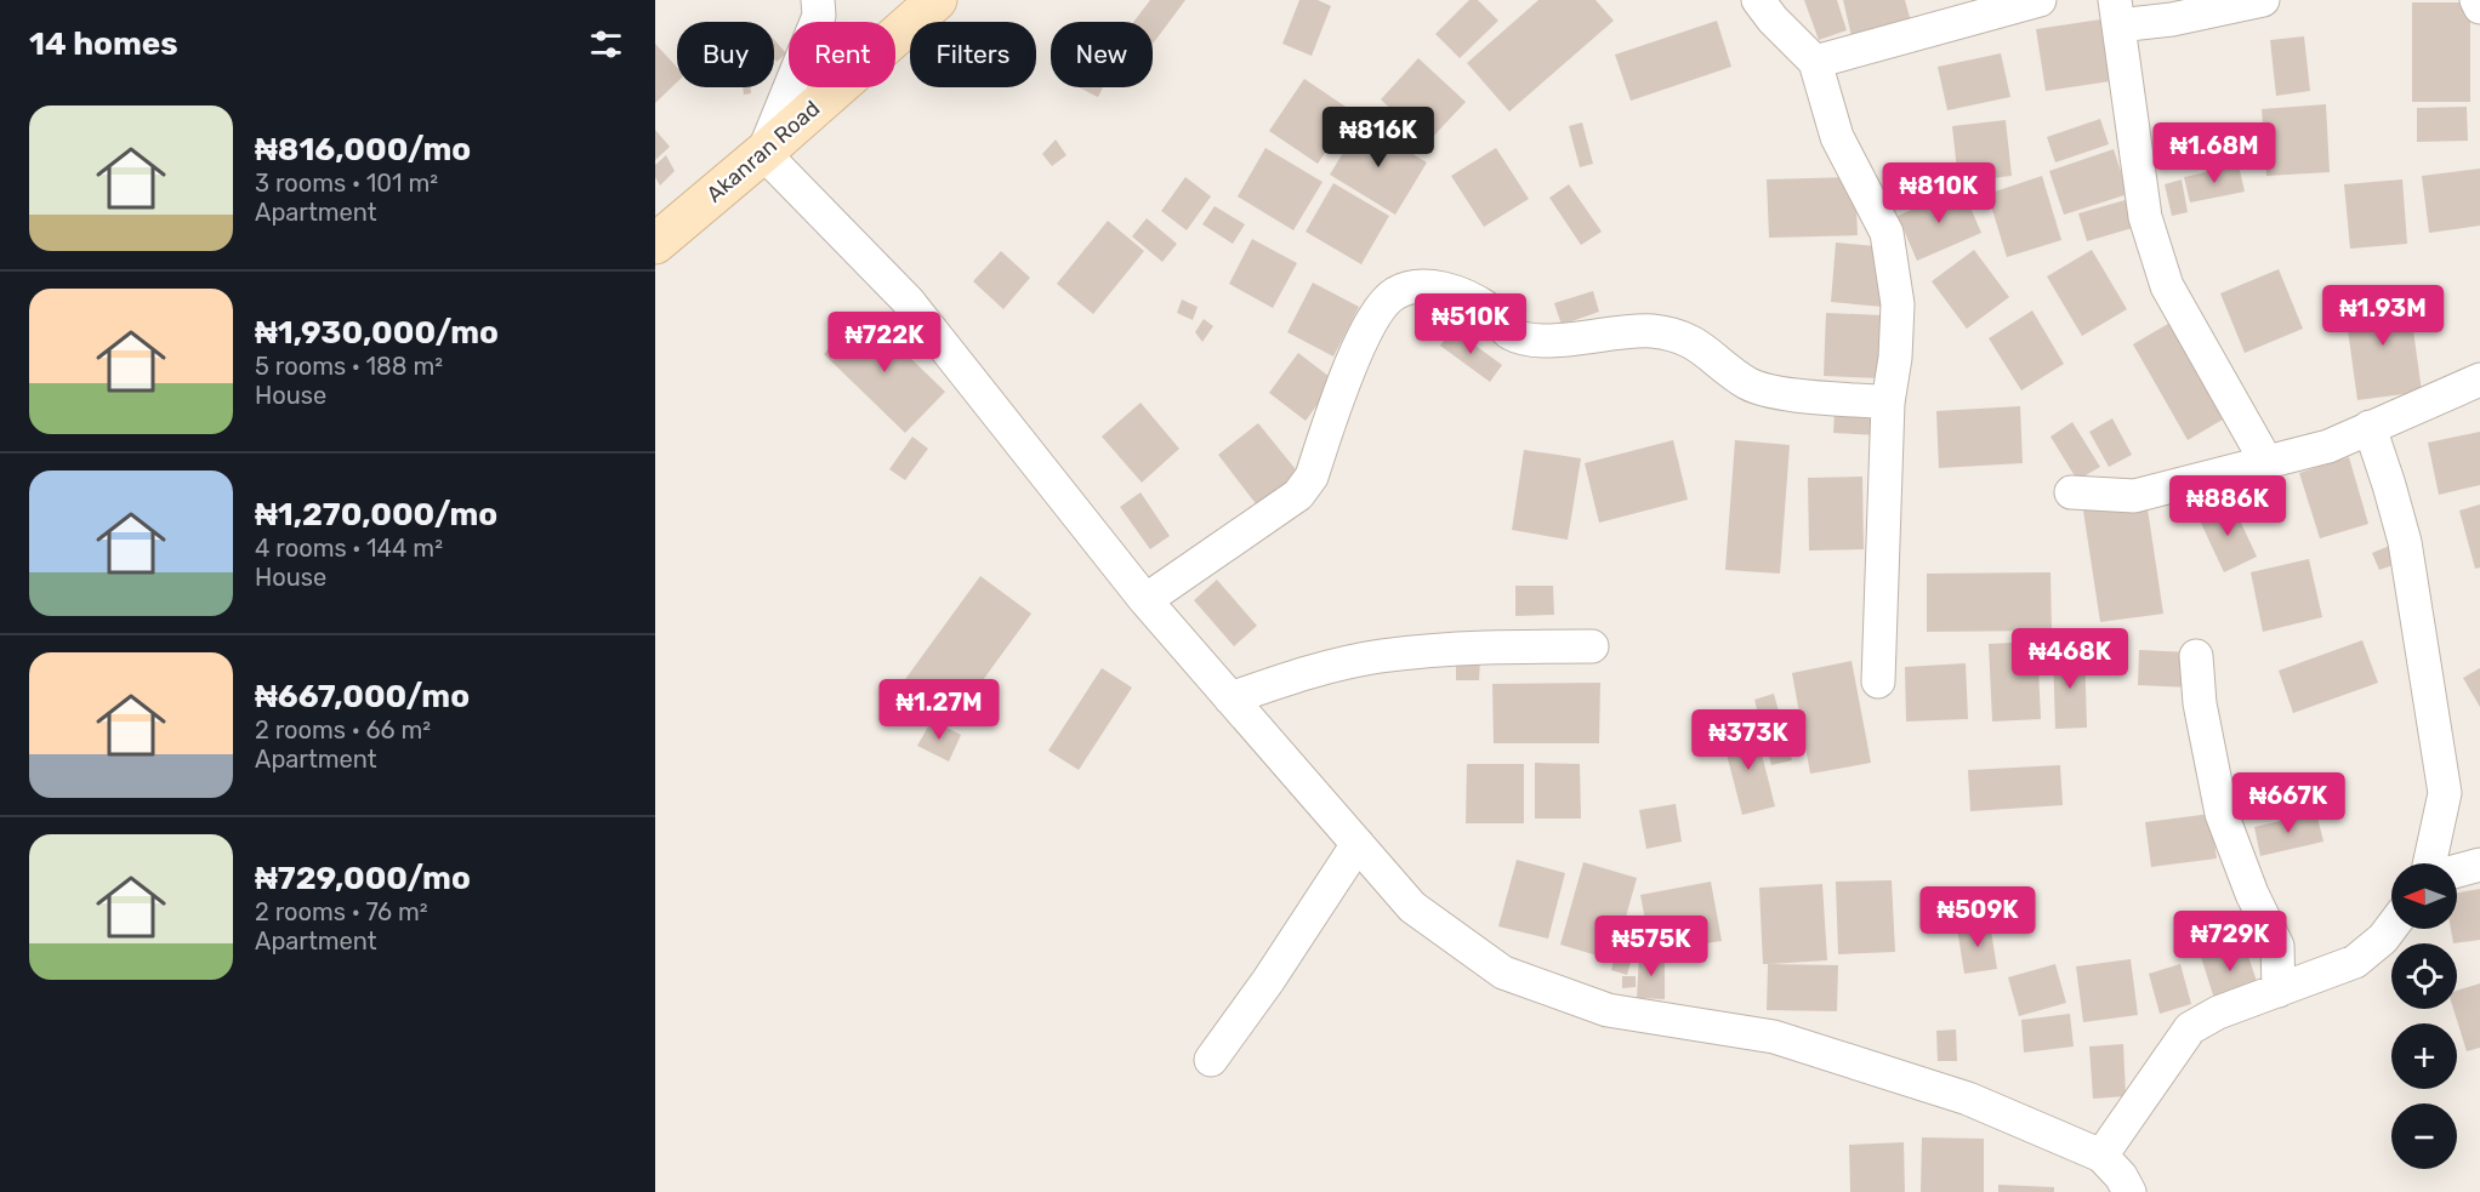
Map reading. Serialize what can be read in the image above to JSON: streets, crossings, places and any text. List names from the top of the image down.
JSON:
{
  "streets": {
    "main road": ["Akanran Road"]
  },
  "north": "left",
  "page": {
    "heading": "14 homes",
    "chip": [
      "Buy",
      "Rent",
      "Filters",
      "New"
    ],
    "list": [
      {
        "name": "₦816,000/mo",
        "note": "3 rooms · 101 m² · Apartment"
      },
      {
        "name": "₦1,930,000/mo",
        "note": "5 rooms · 188 m² · House"
      },
      {
        "name": "₦1,270,000/mo",
        "note": "4 rooms · 144 m² · House"
      },
      {
        "name": "₦667,000/mo",
        "note": "2 rooms · 66 m² · Apartment"
      },
      {
        "name": "₦729,000/mo",
        "note": "2 rooms · 76 m² · Apartment"
      }
    ],
    "price": [
      "₦816K",
      "₦1.68M",
      "₦810K",
      "₦1.93M",
      "₦510K",
      "₦722K",
      "₦886K",
      "₦468K",
      "₦1.27M",
      "₦373K",
      "₦667K",
      "₦509K",
      "₦729K",
      "₦575K"
    ],
    "map_buttons": ["+", "−"]
  }
}
